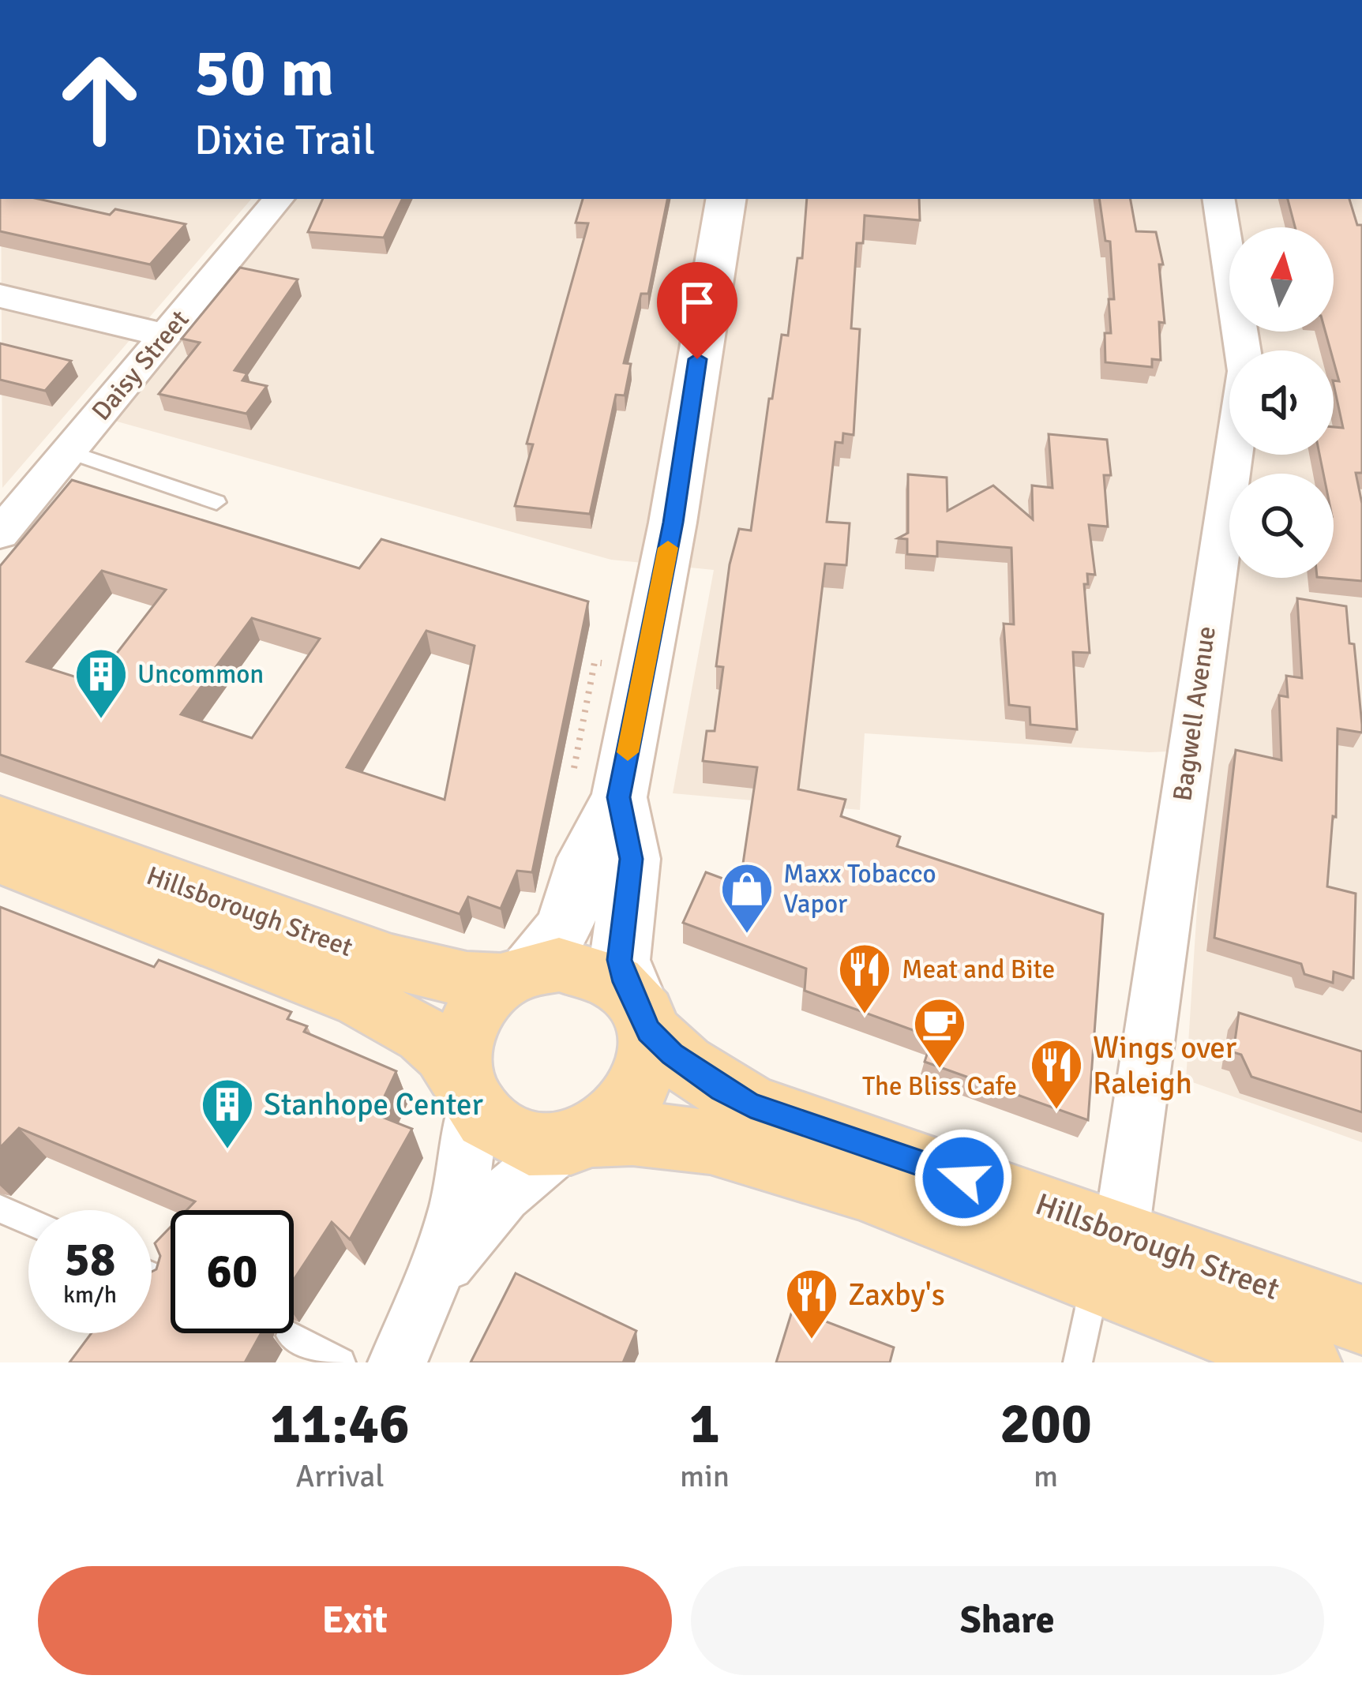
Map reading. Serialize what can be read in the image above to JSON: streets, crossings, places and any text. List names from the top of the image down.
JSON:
{
  "streets": {
    "main road": ["Hillsborough Street"],
    "street": ["Daisy Street", "Bagwell Avenue"]
  },
  "crossings": [
    ["Bagwell Avenue", "Hillsborough Street"]
  ],
  "places": {
    "building": ["Uncommon", "Stanhope Center"],
    "shop": ["Maxx Tobacco Vapor"],
    "restaurant": ["Meat and Bite", "Wings over Raleigh", "Zaxby's"],
    "cafe": ["The Bliss Cafe"]
  },
  "north": "top",
  "page": {
    "turn": ["50 m", "Dixie Trail"],
    "speed": "58 km/h",
    "limit": "60",
    "eta": [
      "11:46",
      "Arrival",
      "1",
      "min",
      "200",
      "m"
    ],
    "buttons": ["Exit", "Share"]
  }
}
